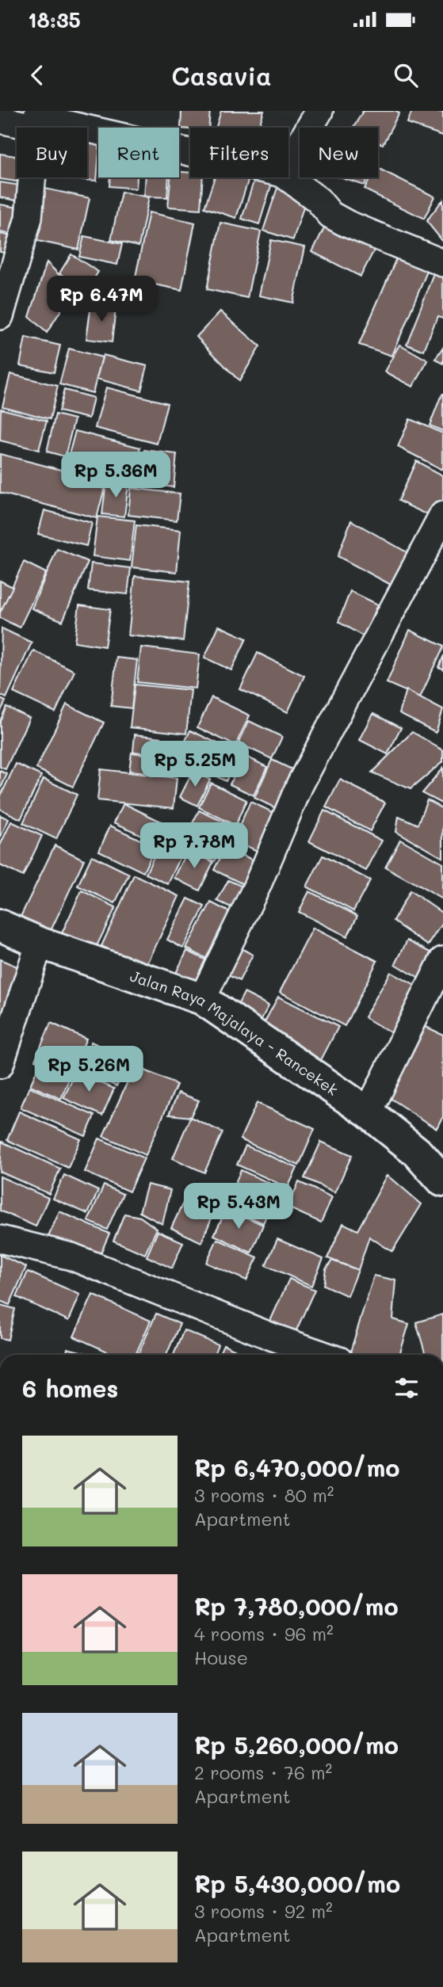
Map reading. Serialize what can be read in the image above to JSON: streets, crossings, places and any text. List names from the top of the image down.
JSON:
{
  "streets": {
    "main road": ["Jalan Raya Majalaya - Rancekek"]
  },
  "page": {
    "status": "18:35",
    "header": "Casavia",
    "chip": [
      "Buy",
      "Rent",
      "Filters",
      "New"
    ],
    "price": [
      "Rp 6.47M",
      "Rp 5.36M",
      "Rp 5.25M",
      "Rp 7.78M",
      "Rp 5.26M",
      "Rp 5.43M"
    ],
    "heading": "6 homes",
    "list": [
      {
        "name": "Rp 6,470,000/mo",
        "note": "3 rooms · 80 m² · Apartment"
      },
      {
        "name": "Rp 7,780,000/mo",
        "note": "4 rooms · 96 m² · House"
      },
      {
        "name": "Rp 5,260,000/mo",
        "note": "2 rooms · 76 m² · Apartment"
      },
      {
        "name": "Rp 5,430,000/mo",
        "note": "3 rooms · 92 m² · Apartment"
      }
    ]
  }
}
